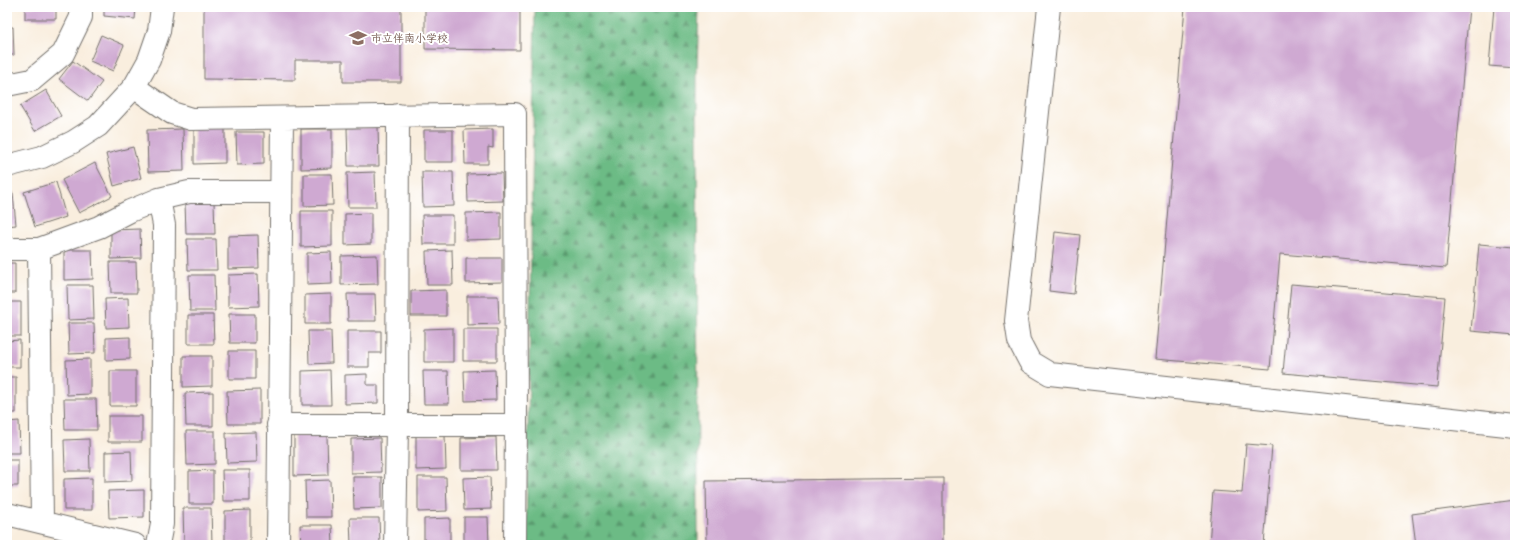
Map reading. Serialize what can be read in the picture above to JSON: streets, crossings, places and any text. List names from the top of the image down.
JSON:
{
  "places": {
    "school or university": ["市立伴南小学校"]
  }
}
